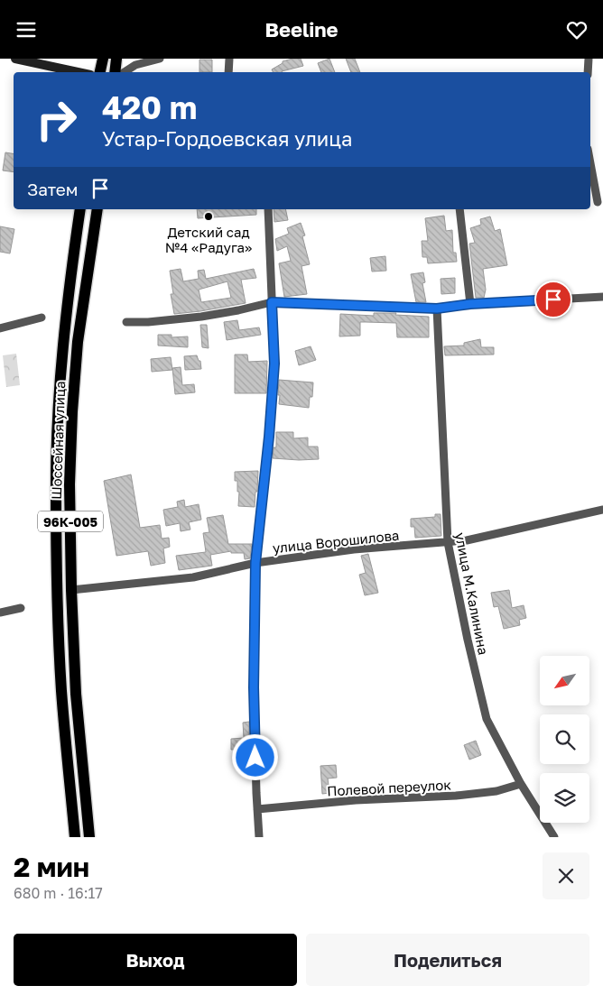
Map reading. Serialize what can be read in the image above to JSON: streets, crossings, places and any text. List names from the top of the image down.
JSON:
{
  "streets": {
    "main road": ["Шоссейная улица", "96К-005"],
    "street": ["улица Ворошилова", "улица М.Калинина", "Полевой переулок"]
  },
  "crossings": [
    ["Шоссейная улица", "улица Ворошилова"],
    ["улица Ворошилова", "улица М.Калинина"],
    ["улица М.Калинина", "Полевой переулок"]
  ],
  "places": ["Детский сад №4 «Радуга»"],
  "north": "bottom left",
  "page": {
    "header": "Beeline",
    "turn": ["420 m", "Устар-Гордоевская улица"],
    "then": "Затем",
    "heading": ["2 мин", "680 m · 16:17"],
    "buttons": ["Выход", "Поделиться"]
  }
}
